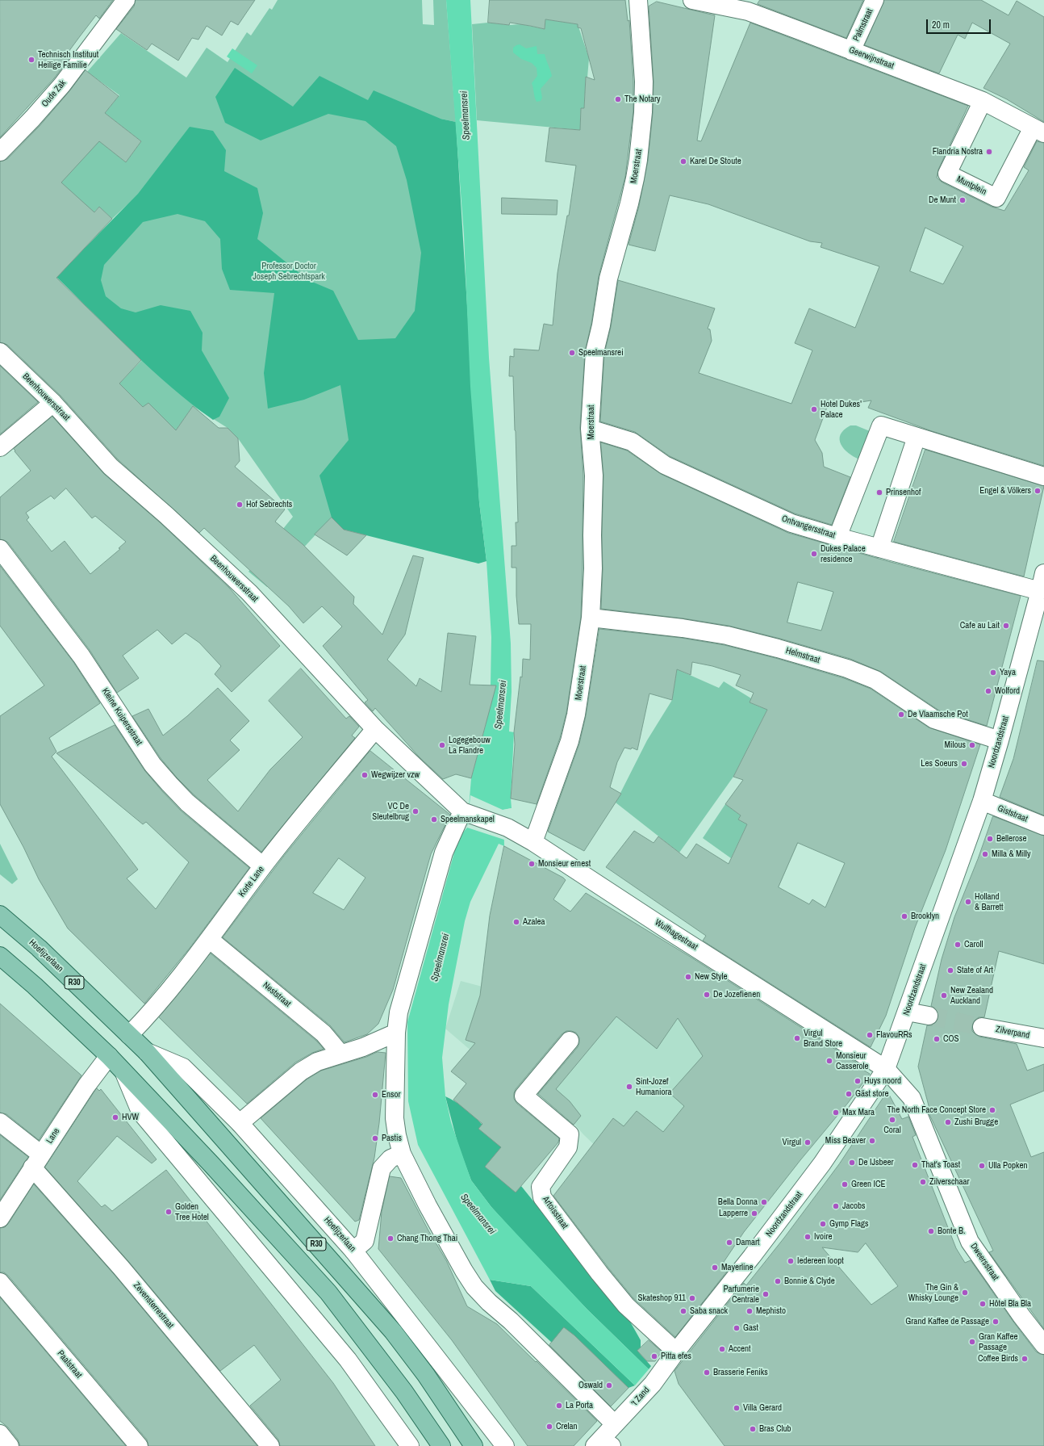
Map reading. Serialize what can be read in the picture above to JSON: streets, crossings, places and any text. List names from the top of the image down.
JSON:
{
  "streets": {
    "main road": ["Hoefijzerlaan", "R30"],
    "street": [
      "Palmstraat",
      "Geerwijnstraat",
      "Oude Zak",
      "Moerstraat",
      "Muntplein",
      "Beenhouwersstraat",
      "Ontvangersstraat",
      "Helmstraat",
      "Kleine Kuipersstraat",
      "Noordzandstraat",
      "Giststraat",
      "Korte Lane",
      "Wulfhagestraat",
      "Neststraat",
      "Zilverpand",
      "Lane",
      "Artoisstraat",
      "Dweersstraat",
      "Zevensterrestraat",
      "Paalstraat",
      "'t Zand"
    ]
  },
  "crossings": [
    ["Palmstraat", "Geerwijnstraat"],
    ["Geerwijnstraat", "Muntplein"],
    ["Moerstraat", "Ontvangersstraat"],
    ["Moerstraat", "Helmstraat"],
    ["Moerstraat", "Wulfhagestraat"],
    ["Beenhouwersstraat", "Korte Lane"],
    ["Beenhouwersstraat", "Wulfhagestraat"],
    ["Ontvangersstraat", "Noordzandstraat"],
    ["Helmstraat", "Noordzandstraat"],
    ["Kleine Kuipersstraat", "Korte Lane"],
    ["Noordzandstraat", "Giststraat"],
    ["Noordzandstraat", "Wulfhagestraat"],
    ["Noordzandstraat", "Artoisstraat"],
    ["Noordzandstraat", "Dweersstraat"],
    ["Noordzandstraat", "'t Zand"],
    ["Korte Lane", "Hoefijzerlaan"],
    ["Korte Lane", "Neststraat"],
    ["Wulfhagestraat", "Dweersstraat"],
    ["R30", "Lane"],
    ["Lane", "Zevensterrestraat"],
    ["Artoisstraat", "'t Zand"]
  ],
  "water": ["Speelmansrei"],
  "parks": ["Professor Doctor Joseph Sebrechtspark"],
  "places": [
    "Technisch Instituut Heilige Familie",
    "The Notary",
    "Flandria Nostra",
    "Karel De Stoute",
    "De Munt",
    "Speelmansrei",
    "Hotel Dukes' Palace",
    "Engel & Völkers",
    "Prinsenhof",
    "Hof Sebrechts",
    "Dukes Palace residence",
    "Cafe au Lait",
    "Yaya",
    "Wolford",
    "De Vlaamsche Pot",
    "Logegebouw La Flandre",
    "Milous",
    "Les Soeurs",
    "Wegwijzer vzw",
    "VC De Sleutelbrug",
    "Speelmanskapel",
    "Bellerose",
    "Milla & Milly",
    "Monsieur ernest",
    "Holland & Barrett",
    "Brooklyn",
    "Azalea",
    "Caroll",
    "State of Art",
    "New Style",
    "De Jozefienen",
    "New Zealand Auckland",
    "FlavouRRs",
    "Virgul Brand Store",
    "COS",
    "Monsieur Casserole",
    "Huys noord",
    "Sint-Jozef Humaniora",
    "Gäst store",
    "Ensor",
    "The North Face Concept Store",
    "Max Mara",
    "HVW",
    "Coral",
    "Zushi Brugge",
    "Pastis",
    "Miss Beaver",
    "Virgul",
    "De IJsbeer",
    "That's Toast",
    "Ulla Popken",
    "Zilverschaar",
    "Green ICE",
    "Bella Donna",
    "Jacobs",
    "Golden Tree Hotel",
    "Lapperre",
    "Gymp Flags",
    "Bonte B.",
    "Ivoire",
    "Chang Thong Thai",
    "Damart",
    "Iedereen loopt",
    "Mayerline",
    "Bonnie & Clyde",
    "The Gin & Whisky Lounge",
    "Parfumerie Centrale",
    "Skateshop 911",
    "Hôtel Bla Bla",
    "Saba snack",
    "Mephisto",
    "Grand Kaffee de Passage",
    "Gast",
    "Gran Kaffee Passage",
    "Accent",
    "Pitta efes",
    "Coffee Birds",
    "Brasserie Feniks",
    "Oswald",
    "La Porta",
    "Villa Gerard",
    "Crelan",
    "Bras Club"
  ],
  "scale_bar": "20 m"
}
